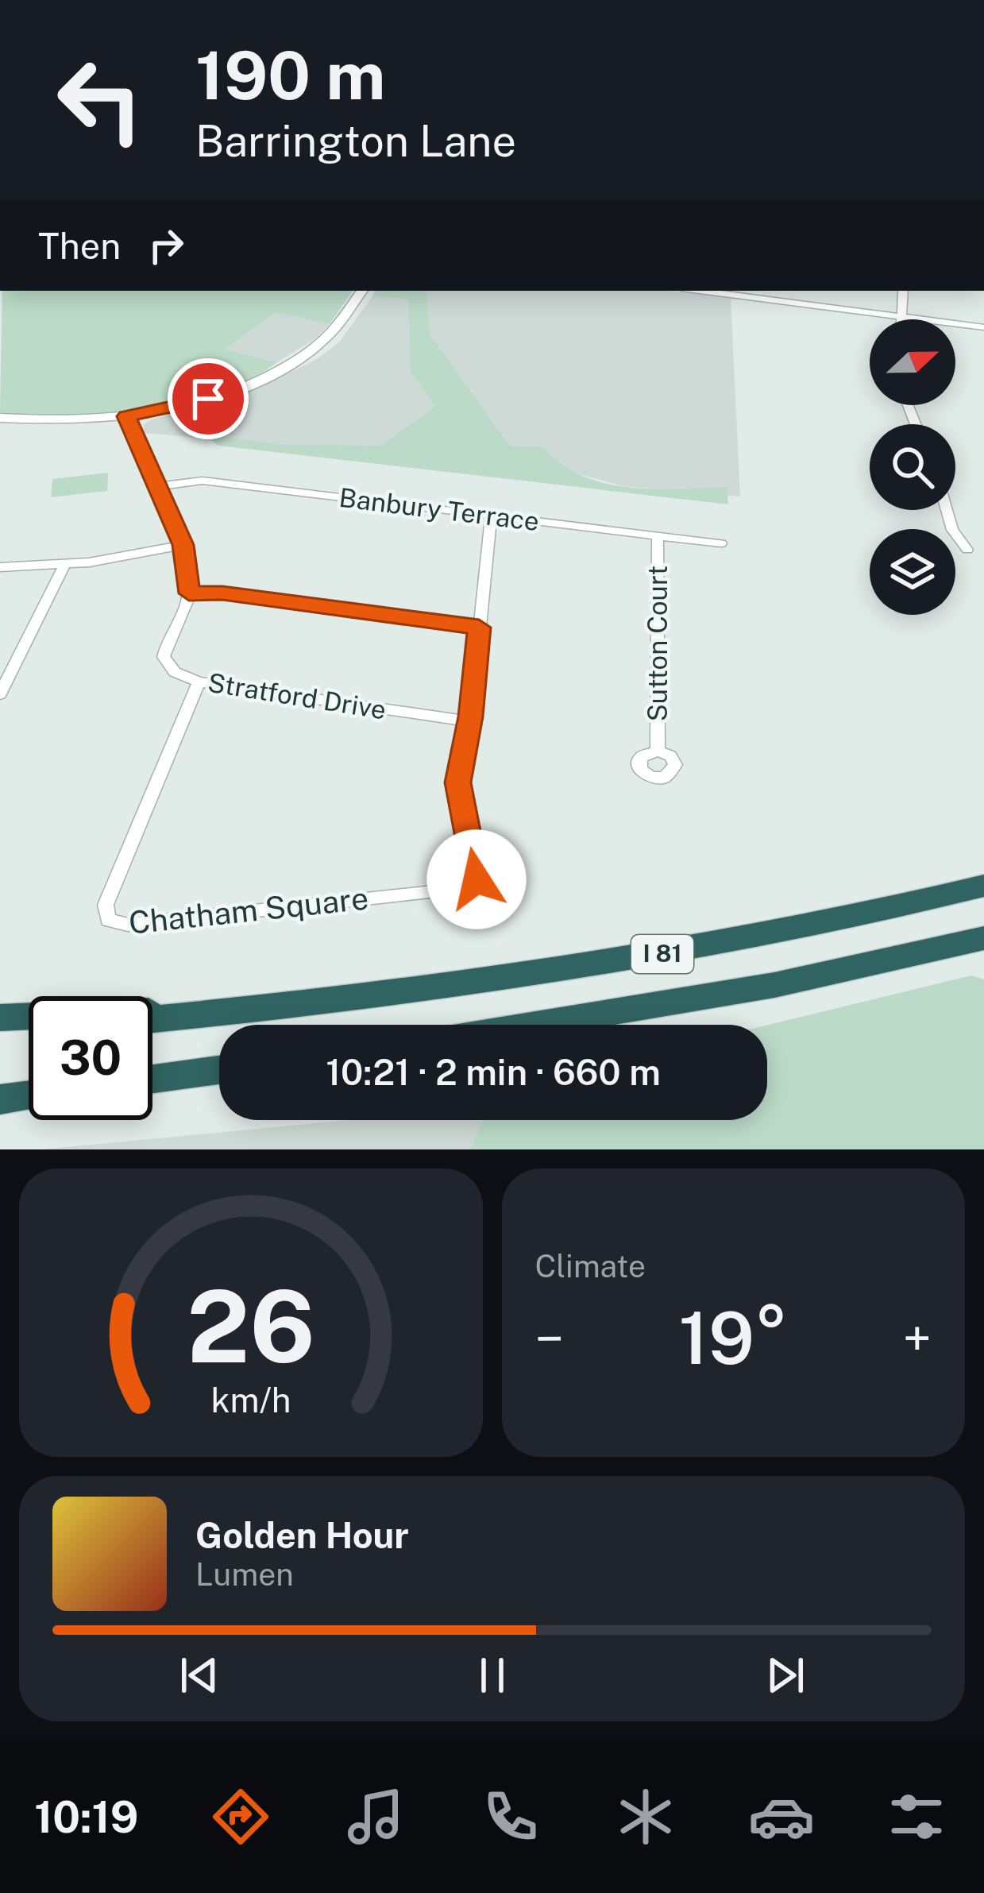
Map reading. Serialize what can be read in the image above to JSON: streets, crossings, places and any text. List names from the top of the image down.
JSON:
{
  "streets": {
    "highway": ["I 81"],
    "street": [
      "Banbury Terrace",
      "Sutton Court",
      "Stratford Drive",
      "Chatham Square"
    ]
  },
  "crossings": [
    ["Banbury Terrace", "Sutton Court"],
    ["Stratford Drive", "Chatham Square"]
  ],
  "north": "right",
  "page": {
    "turn": ["190 m", "Barrington Lane"],
    "then": "Then",
    "limit": "30",
    "trip": "10:21 · 2 min · 660 m",
    "tile": "Climate",
    "heat": ["−", "19°", "+"],
    "song": ["Golden Hour", "Lumen"],
    "tabs": "10:19",
    "gauge": ["26", "km/h"]
  }
}
